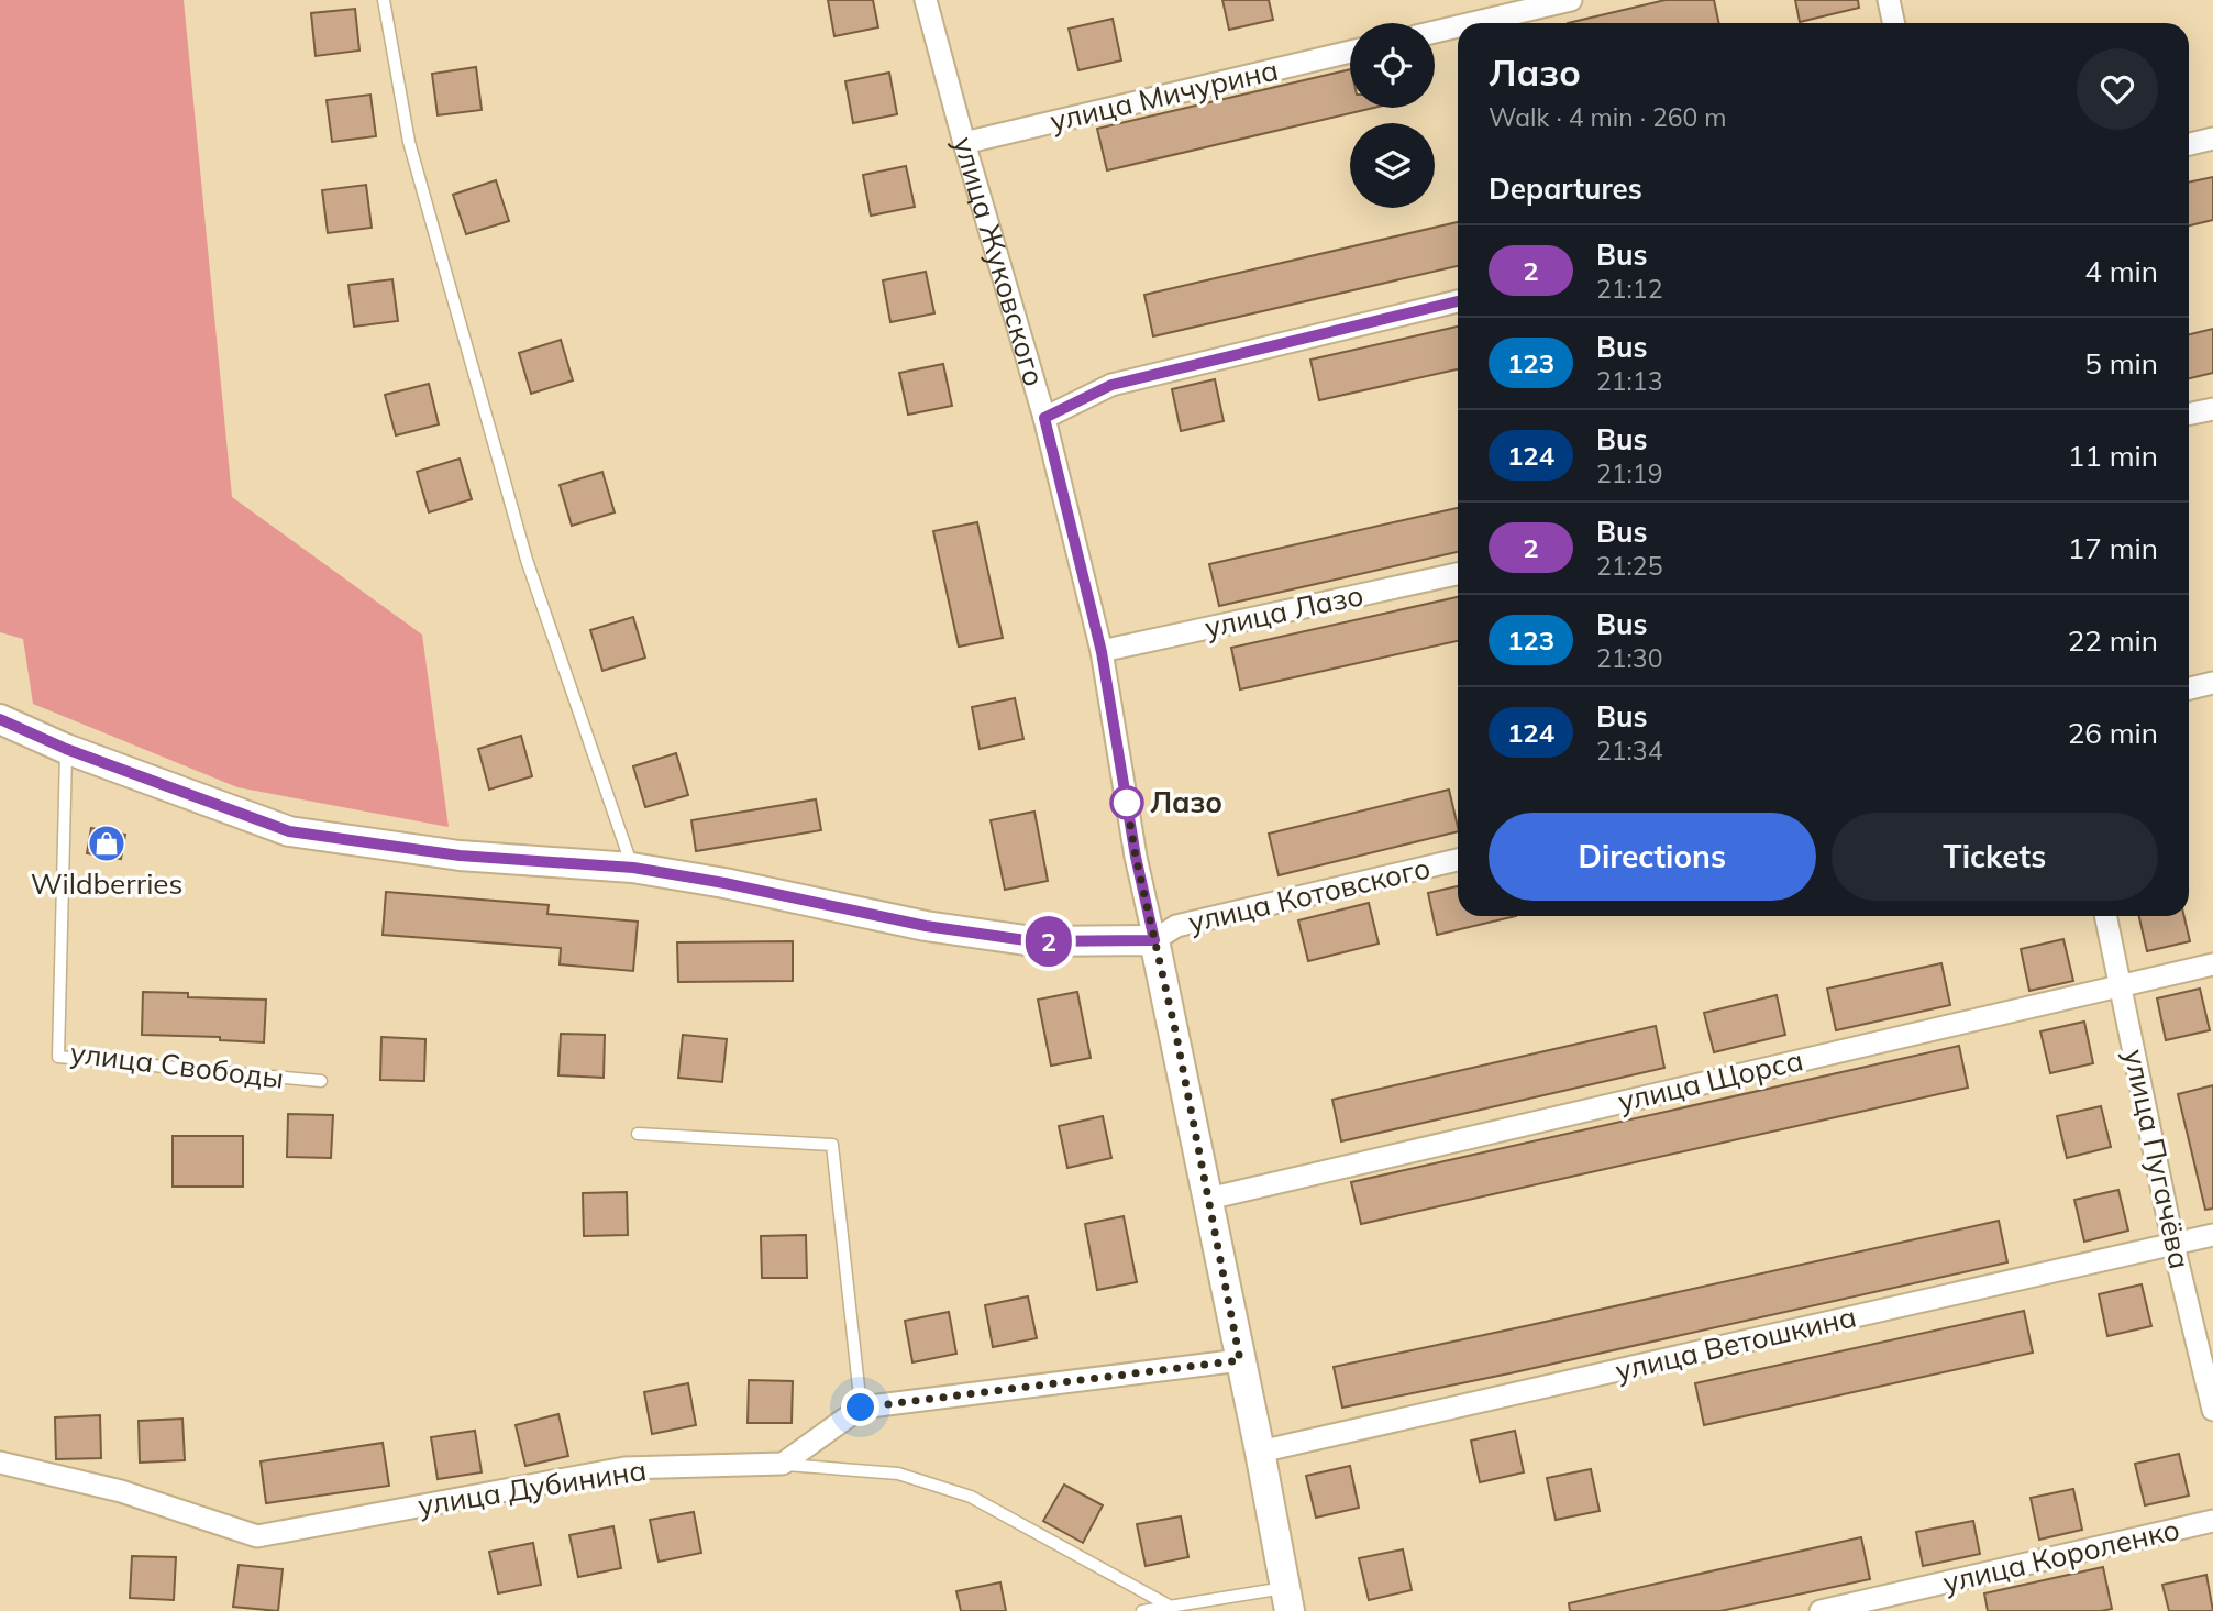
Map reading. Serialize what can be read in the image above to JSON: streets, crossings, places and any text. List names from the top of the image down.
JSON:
{
  "streets": {
    "street": [
      "улица Мичурина",
      "улица Жуковского",
      "улица Лазо",
      "улица Котовского",
      "улица Щорса",
      "улица Пугачёва",
      "улица Ветошкина",
      "улица Дубинина",
      "улица Короленко"
    ],
    "lane": ["улица Свободы"]
  },
  "crossings": [
    ["улица Мичурина", "улица Жуковского"],
    ["улица Жуковского", "улица Лазо"],
    ["улица Жуковского", "улица Котовского"],
    ["улица Жуковского", "улица Щорса"],
    ["улица Жуковского", "улица Ветошкина"],
    ["улица Щорса", "улица Пугачёва"],
    ["улица Пугачёва", "улица Ветошкина"]
  ],
  "places": {
    "other": ["Лазо"],
    "shop": ["Wildberries"]
  },
  "lines": ["bus line 2"],
  "page": {
    "on_map": "2",
    "heading": [
      ["Лазо", "Walk · 4 min · 260 m"],
      "Departures"
    ],
    "list": [
      {
        "mark": "2",
        "name": "Bus",
        "note": "21:12",
        "value": "4 min"
      },
      {
        "mark": "123",
        "name": "Bus",
        "note": "21:13",
        "value": "5 min"
      },
      {
        "mark": "124",
        "name": "Bus",
        "note": "21:19",
        "value": "11 min"
      },
      {
        "mark": "2",
        "name": "Bus",
        "note": "21:25",
        "value": "17 min"
      },
      {
        "mark": "123",
        "name": "Bus",
        "note": "21:30",
        "value": "22 min"
      },
      {
        "mark": "124",
        "name": "Bus",
        "note": "21:34",
        "value": "26 min"
      }
    ],
    "buttons": ["Directions", "Tickets"]
  }
}
